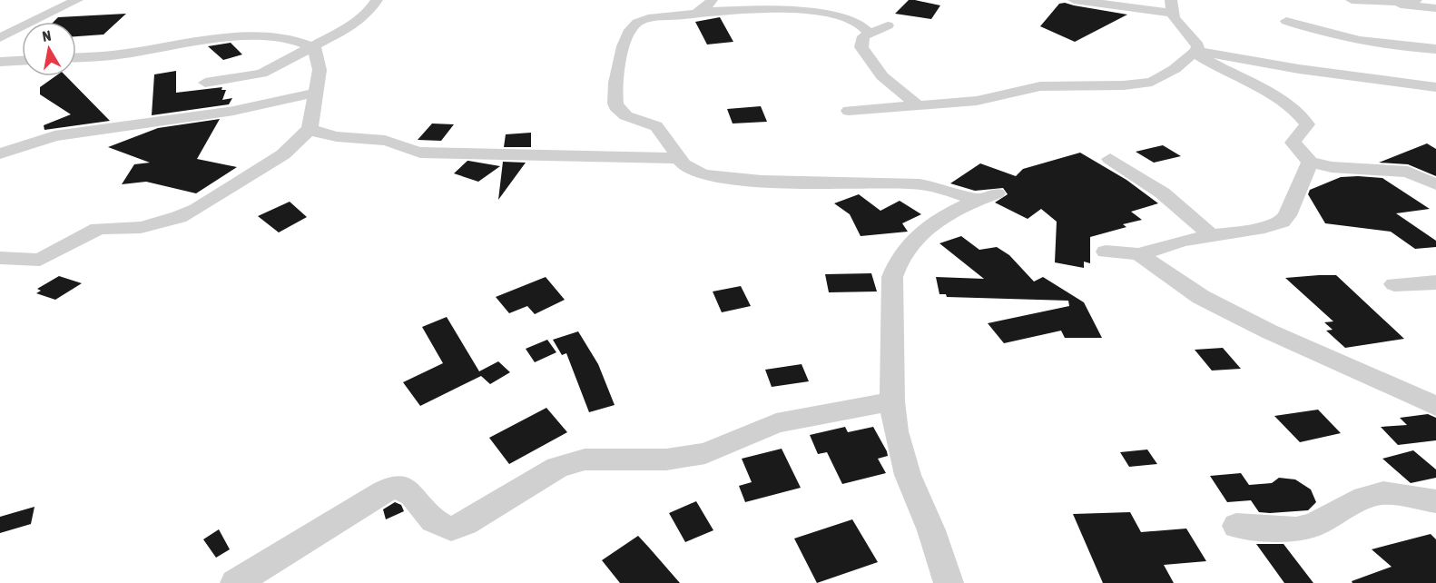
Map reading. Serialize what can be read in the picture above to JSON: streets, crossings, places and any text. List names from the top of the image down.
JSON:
{
  "north": "top"
}
